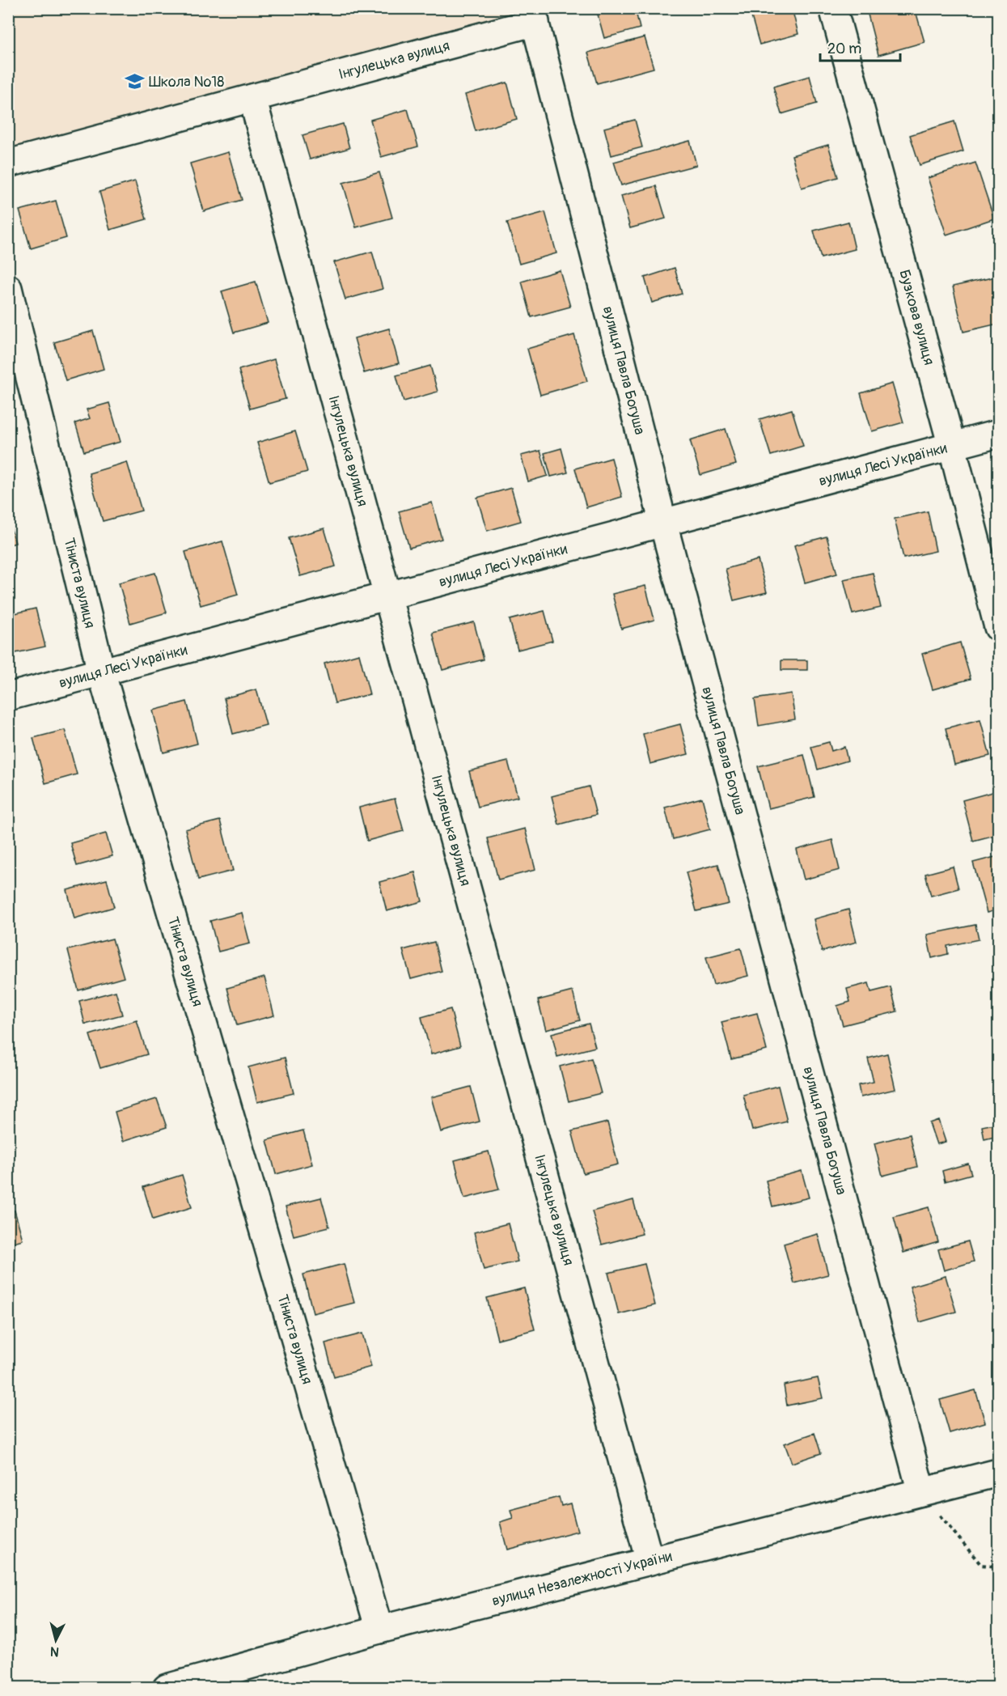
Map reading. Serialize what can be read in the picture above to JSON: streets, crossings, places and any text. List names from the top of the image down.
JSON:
{
  "streets": {
    "street": [
      "Інгулецька вулиця",
      "Бузкова вулиця",
      "вулиця Павла Богуша",
      "вулиця Лесі Українки",
      "Тіниста вулиця",
      "вулиця Незалежності України"
    ]
  },
  "crossings": [
    ["Інгулецька вулиця", "вулиця Павла Богуша"],
    ["Інгулецька вулиця", "вулиця Лесі Українки"],
    ["Інгулецька вулиця", "вулиця Незалежності України"],
    ["Бузкова вулиця", "вулиця Лесі Українки"],
    ["вулиця Павла Богуша", "вулиця Лесі Українки"],
    ["вулиця Павла Богуша", "вулиця Незалежності України"],
    ["вулиця Лесі Українки", "Тіниста вулиця"],
    ["Тіниста вулиця", "вулиця Незалежності України"]
  ],
  "places": {
    "school or university": ["Школа №18"]
  },
  "scale_bar": "20 m",
  "north": "bottom"
}
